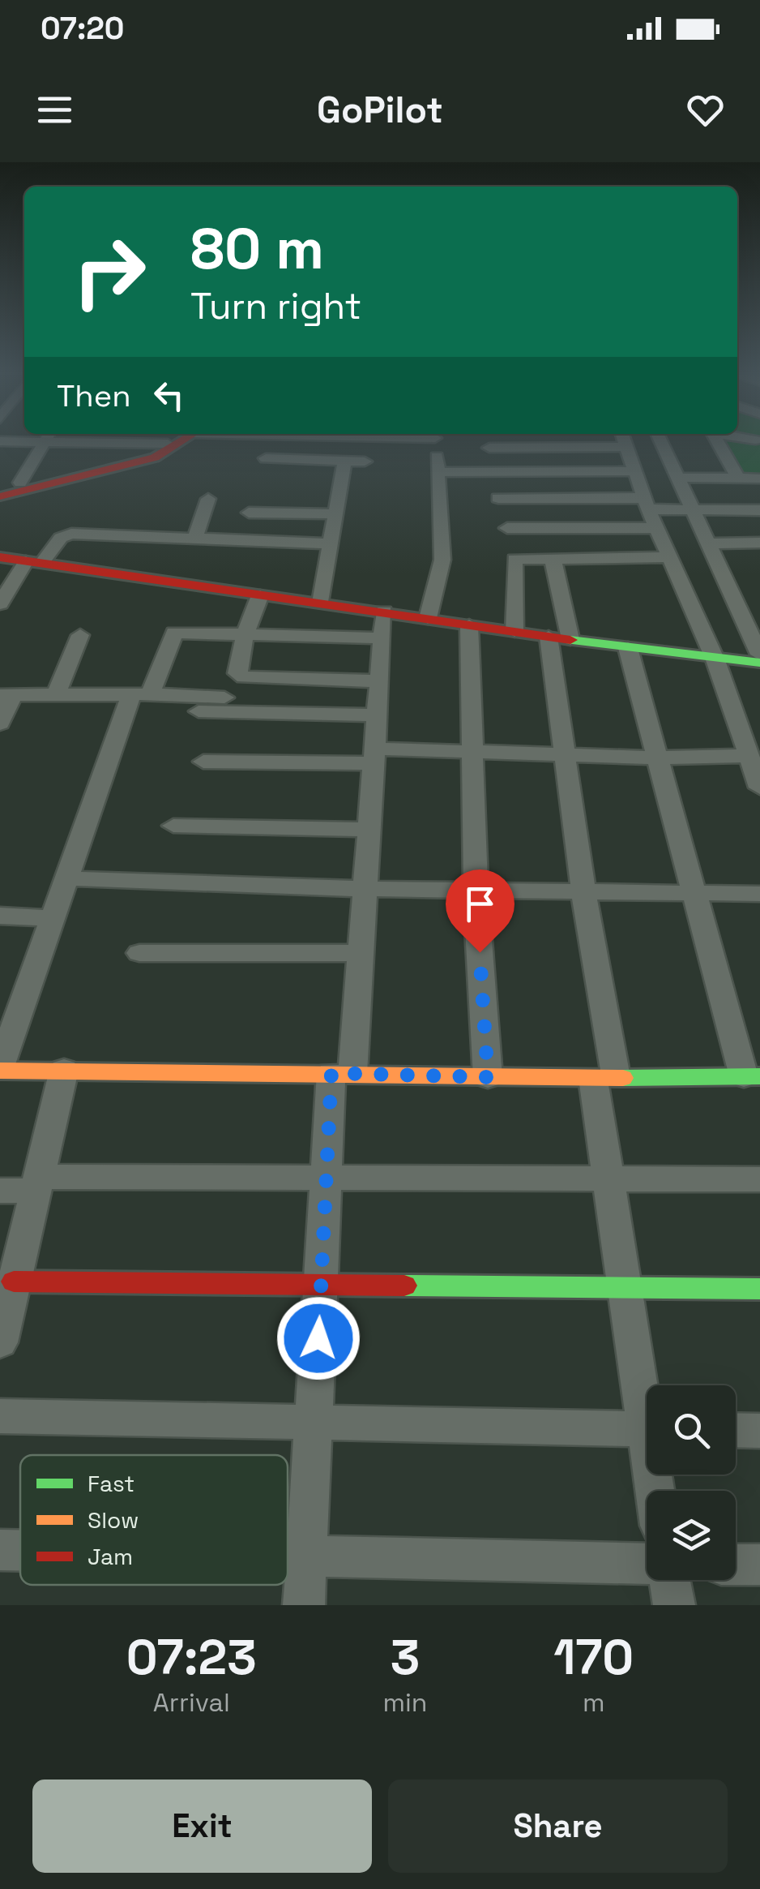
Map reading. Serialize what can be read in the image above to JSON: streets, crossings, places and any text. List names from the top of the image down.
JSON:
{
  "legend": ["Fast", "Slow", "Jam"],
  "page": {
    "status": "07:20",
    "header": "GoPilot",
    "turn": ["80 m", "Turn right"],
    "then": "Then",
    "eta": [
      "07:23",
      "Arrival",
      "3",
      "min",
      "170",
      "m"
    ],
    "buttons": ["Exit", "Share"]
  }
}
